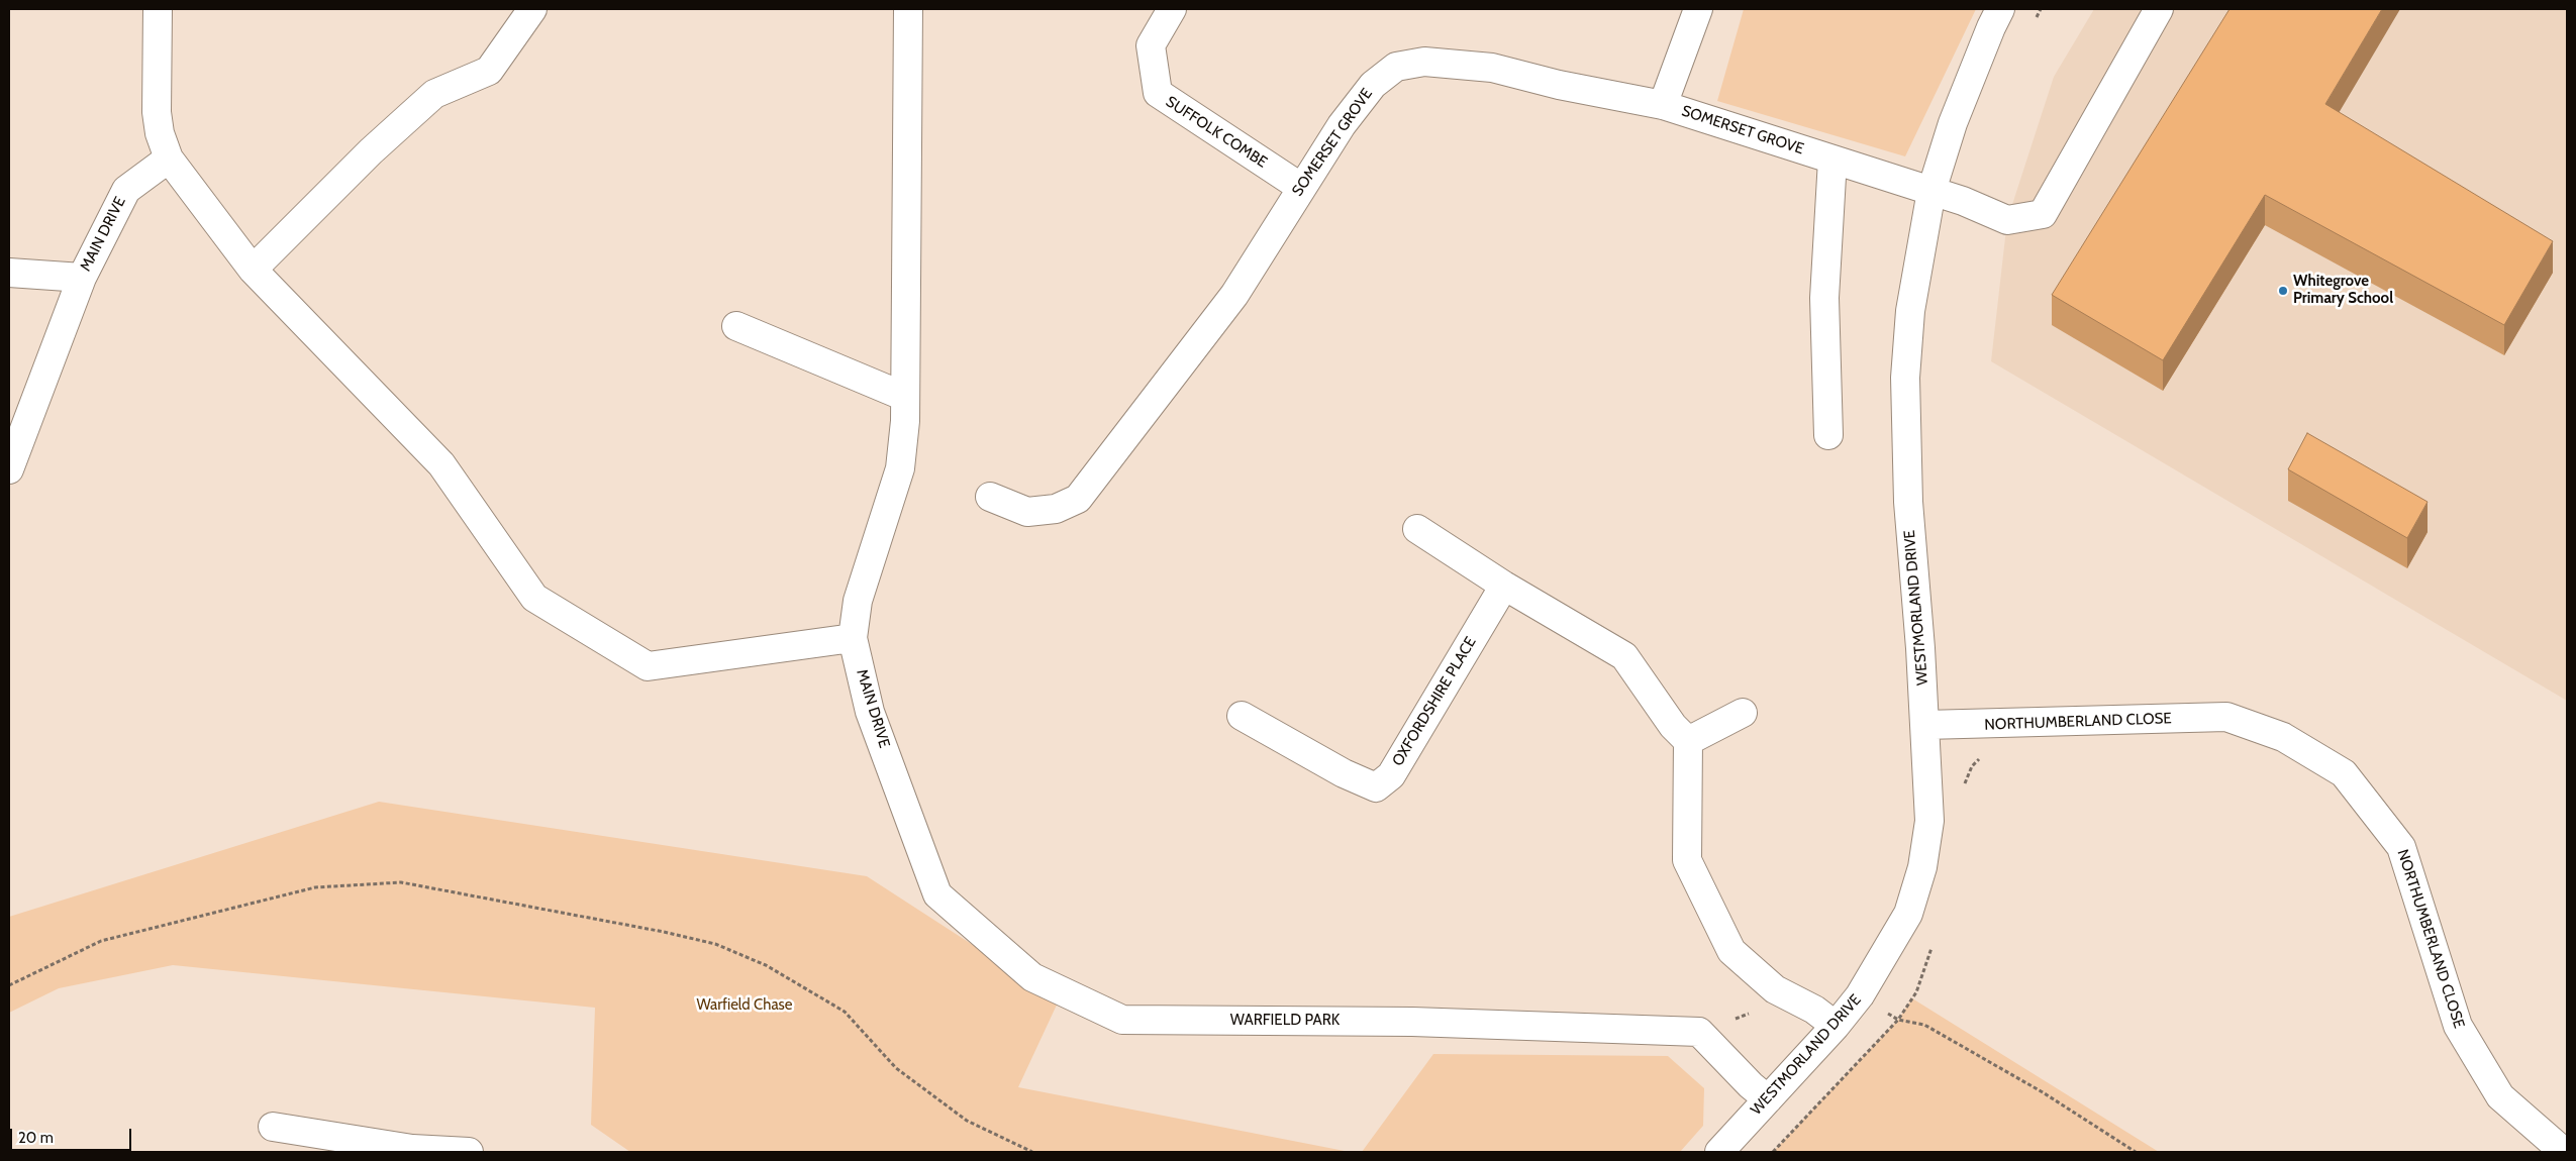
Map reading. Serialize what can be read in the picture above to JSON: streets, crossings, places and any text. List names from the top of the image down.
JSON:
{
  "streets": {
    "street": [
      "SOMERSET GROVE",
      "SUFFOLK COMBE",
      "MAIN DRIVE",
      "WESTMORLAND DRIVE",
      "OXFORDSHIRE PLACE",
      "NORTHUMBERLAND CLOSE",
      "WARFIELD PARK"
    ]
  },
  "crossings": [
    ["SOMERSET GROVE", "SUFFOLK COMBE"],
    ["SOMERSET GROVE", "WESTMORLAND DRIVE"],
    ["MAIN DRIVE", "WARFIELD PARK"],
    ["WESTMORLAND DRIVE", "NORTHUMBERLAND CLOSE"],
    ["WESTMORLAND DRIVE", "WARFIELD PARK"]
  ],
  "parks": ["Warfield Chase"],
  "places": ["Whitegrove Primary School"],
  "scale_bar": "20 m"
}
